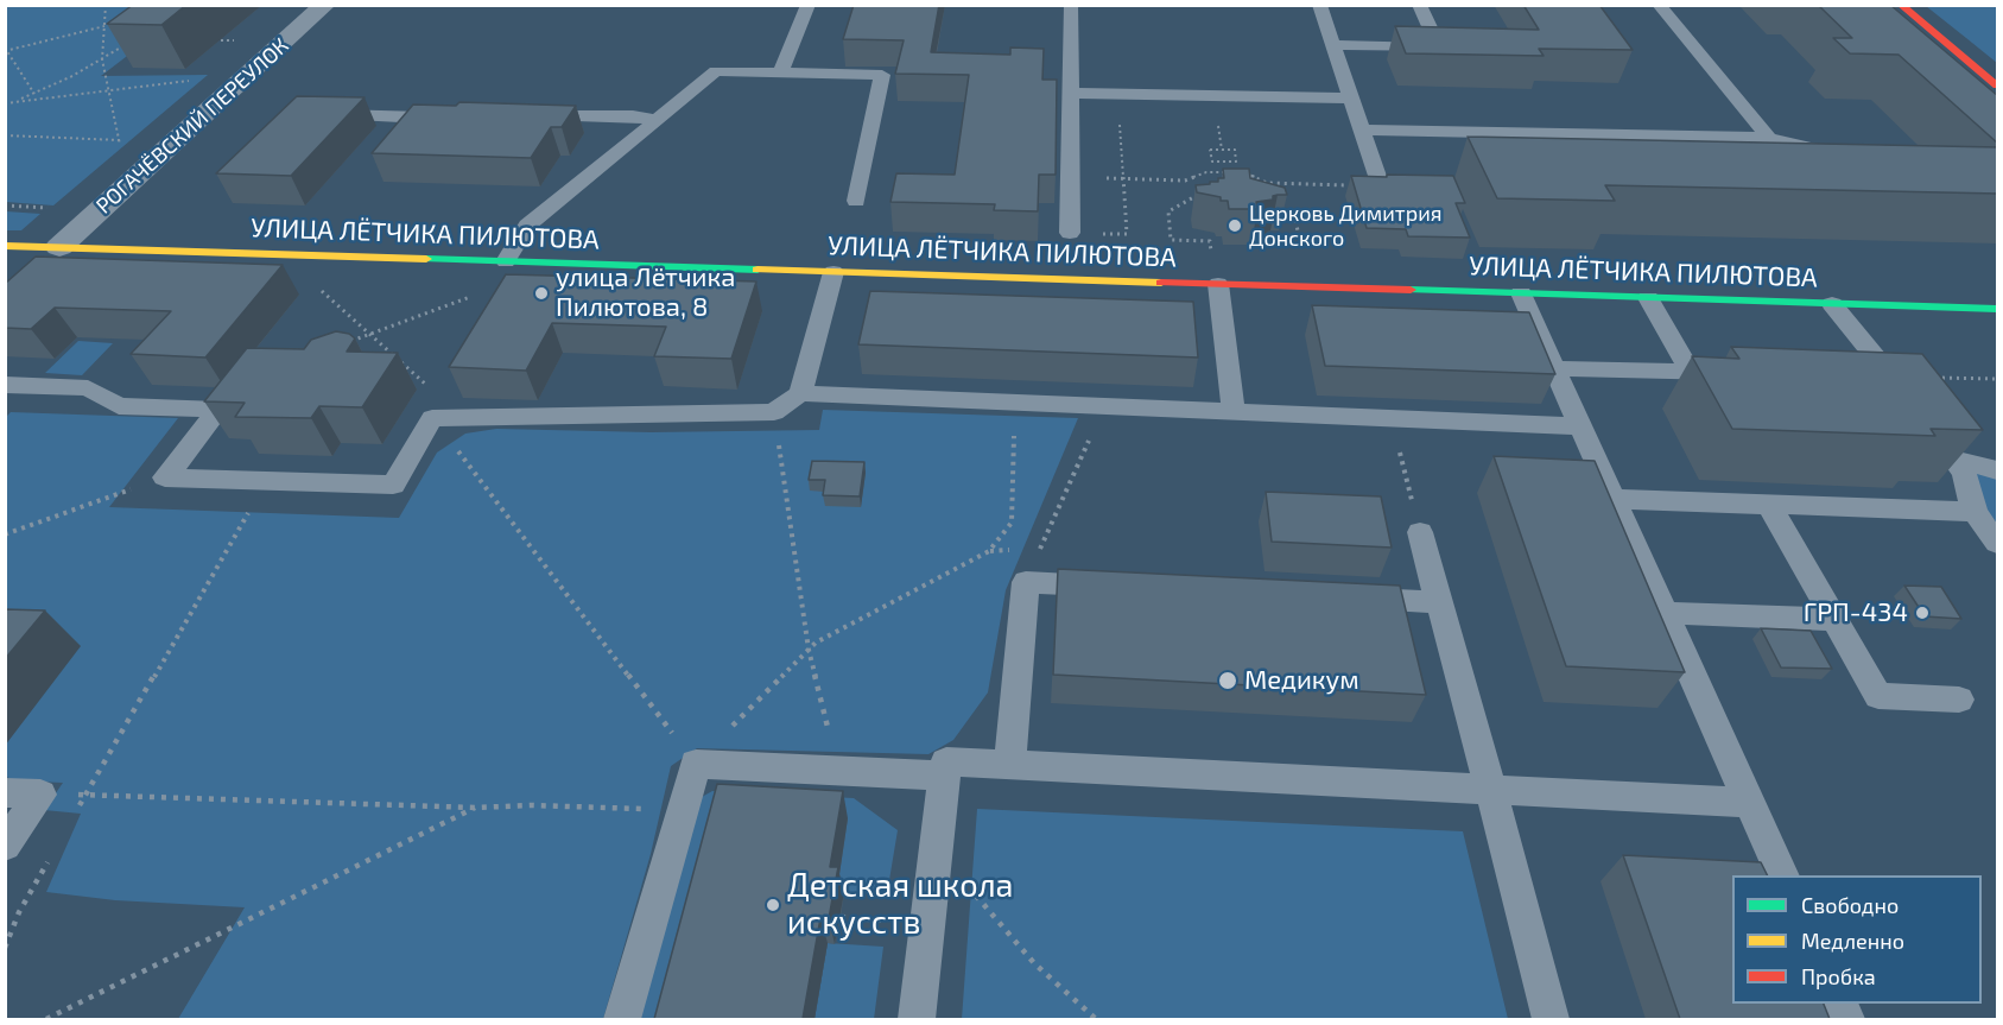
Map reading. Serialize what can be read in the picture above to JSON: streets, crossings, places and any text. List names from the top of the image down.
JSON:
{
  "streets": {
    "street": ["РОГАЧЁВСКИЙ ПЕРЕУЛОК", "УЛИЦА ЛЁТЧИКА ПИЛЮТОВА"]
  },
  "crossings": [
    ["РОГАЧЁВСКИЙ ПЕРЕУЛОК", "УЛИЦА ЛЁТЧИКА ПИЛЮТОВА"]
  ],
  "places": [
    "Церковь Димитрия Донского",
    "улица Лётчика Пилютова, 8",
    "ГРП-434",
    "Медикум",
    "Детская школа искусств"
  ],
  "legend": ["Свободно", "Медленно", "Пробка"]
}
